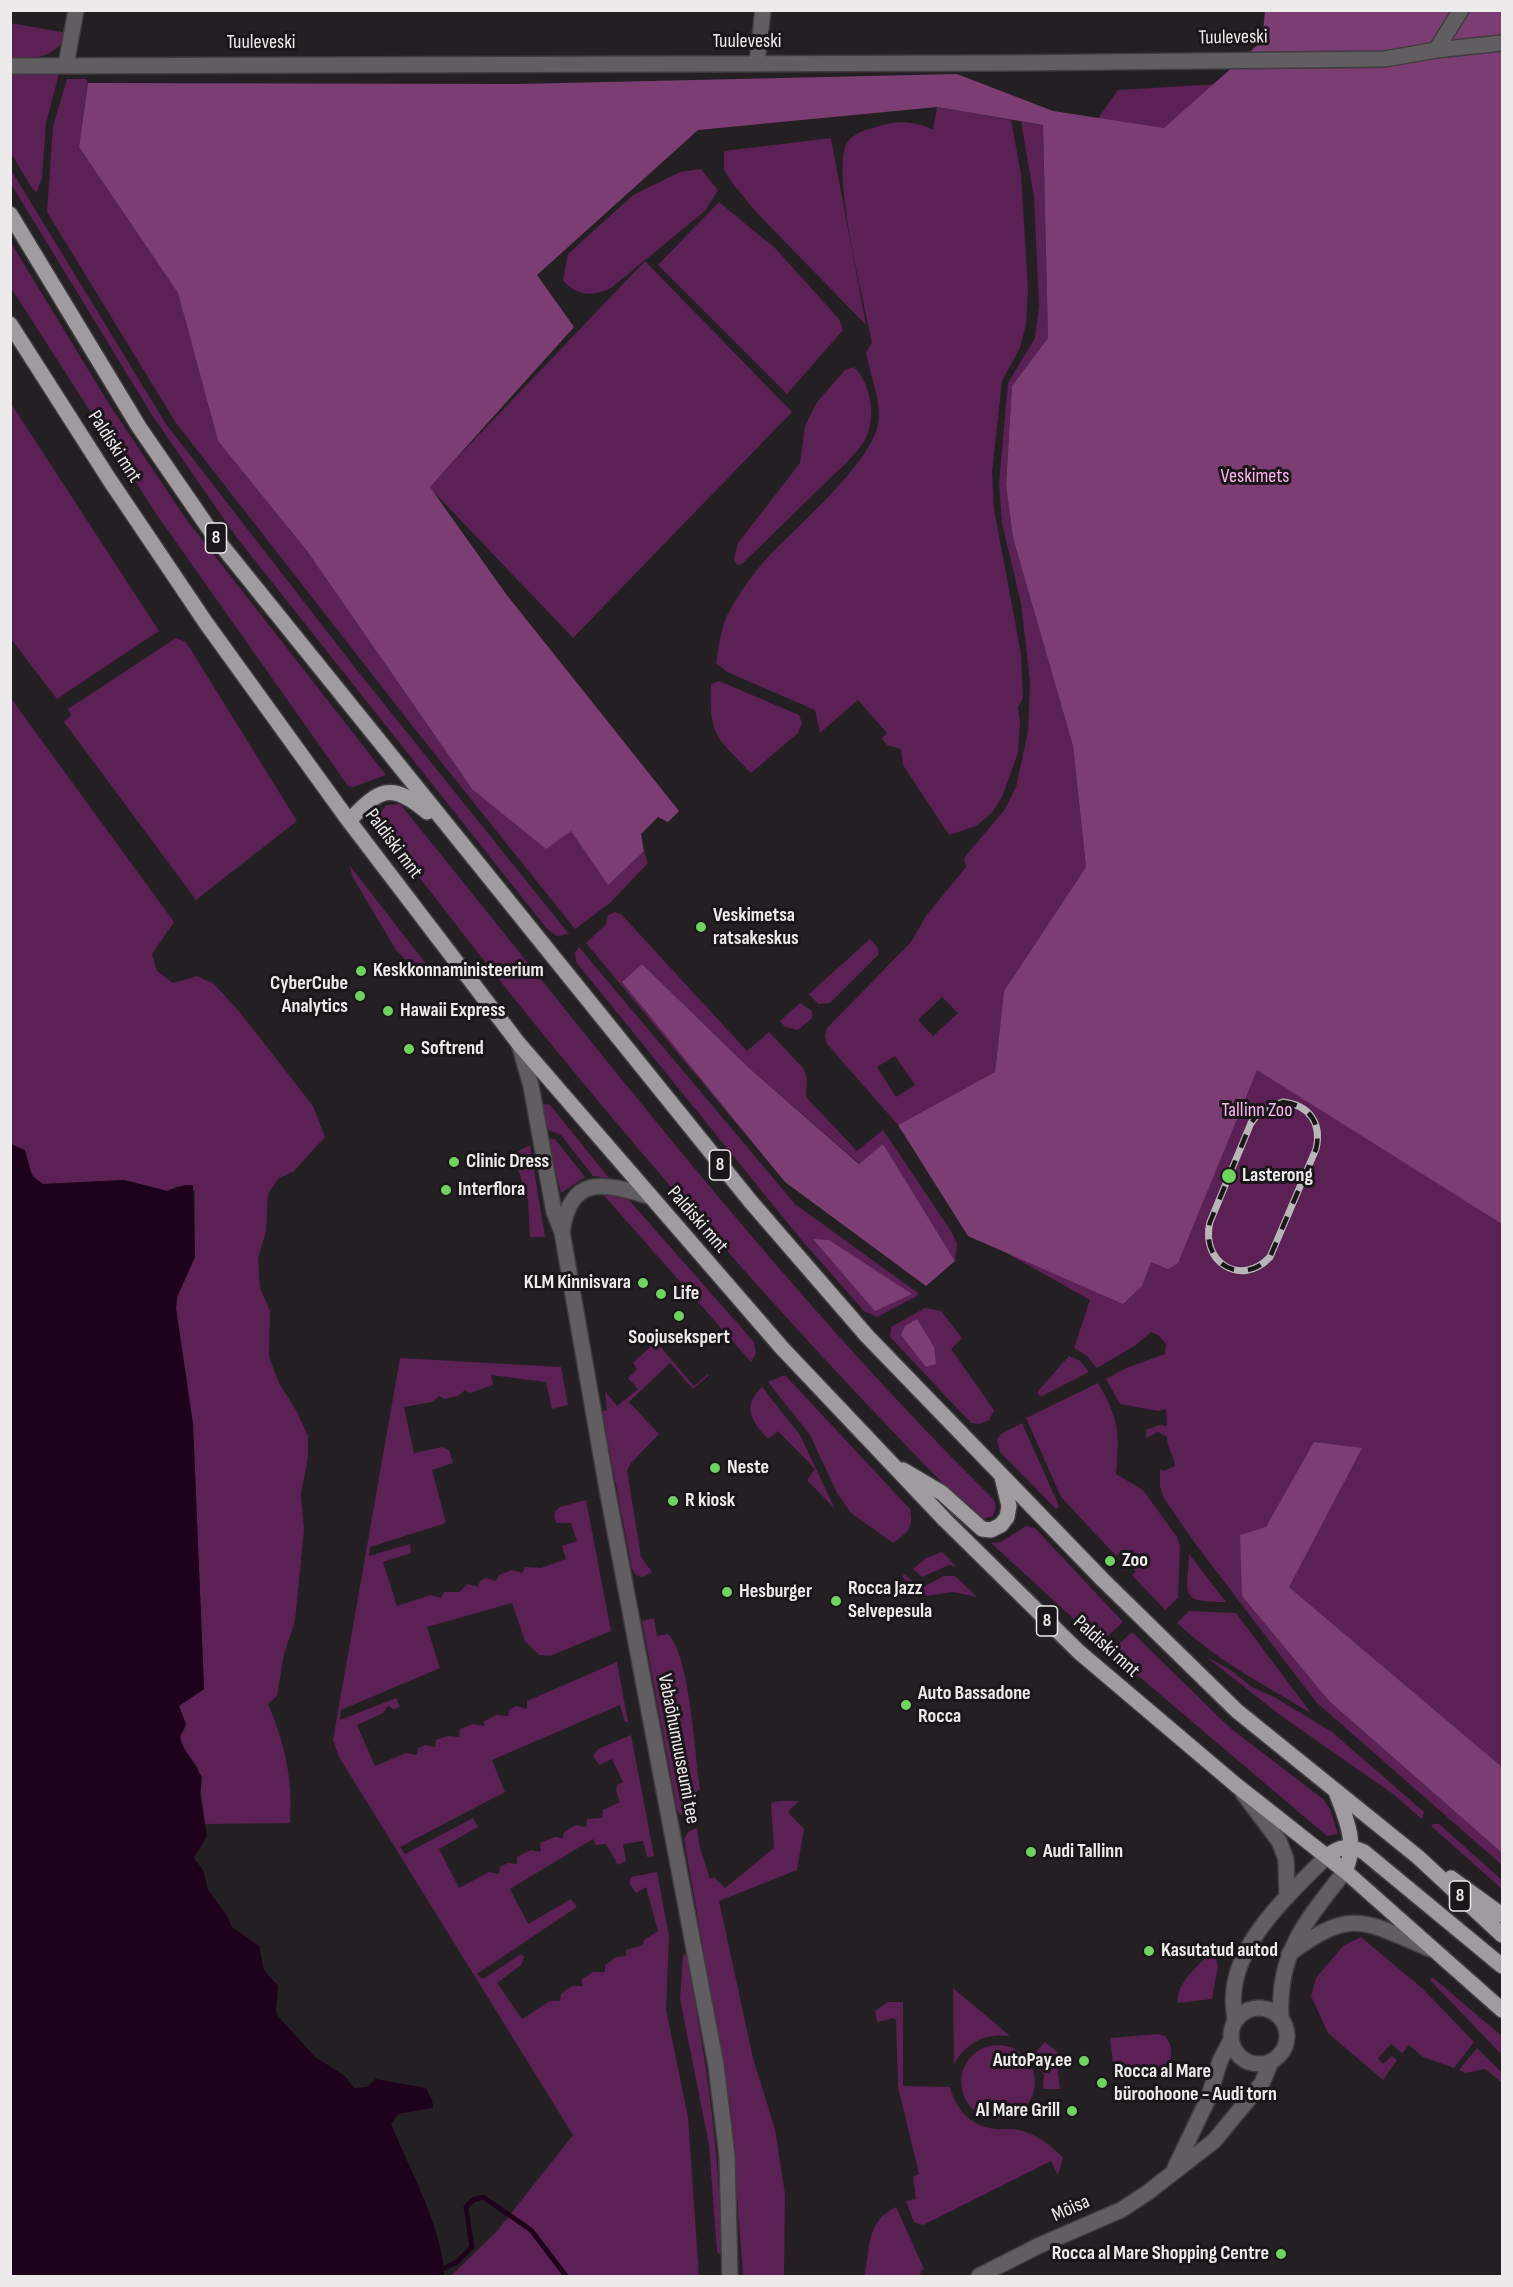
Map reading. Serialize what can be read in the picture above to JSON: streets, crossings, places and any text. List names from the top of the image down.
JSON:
{
  "streets": {
    "main road": ["Paldiski mnt", "8"],
    "street": ["Tuuleveski", "Vabaõhumuuseumi tee", "Mõisa"]
  },
  "crossings": [
    ["Paldiski mnt", "Vabaõhumuuseumi tee"]
  ],
  "parks": ["Veskimets", "Tallinn Zoo"],
  "places": [
    "Veskimetsa ratsakeskus",
    "Keskkonnaministeerium",
    "CyberCube Analytics",
    "Hawaii Express",
    "Softrend",
    "Clinic Dress",
    "Lasterong",
    "Interflora",
    "KLM Kinnisvara",
    "Life",
    "Soojusekspert",
    "Neste",
    "R kiosk",
    "Zoo",
    "Hesburger",
    "Rocca Jazz Selvepesula",
    "Auto Bassadone Rocca",
    "Audi Tallinn",
    "Kasutatud autod",
    "AutoPay.ee",
    "Rocca al Mare büroohoone - Audi torn",
    "Al Mare Grill",
    "Rocca al Mare Shopping Centre"
  ]
}
